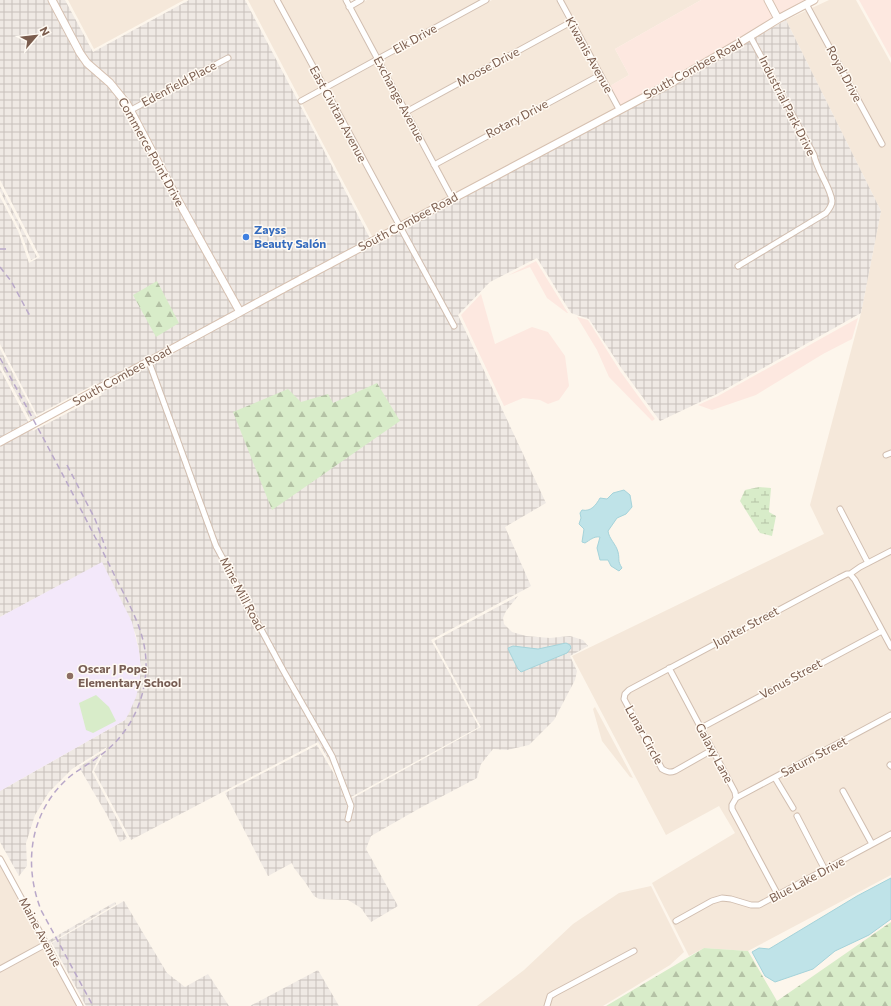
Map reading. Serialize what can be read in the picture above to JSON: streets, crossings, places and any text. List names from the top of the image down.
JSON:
{
  "streets": {
    "main road": ["South Combee Road", "Commerce Point Drive"],
    "street": [
      "Elk Drive",
      "Kiwanis Avenue",
      "Moose Drive",
      "Royal Drive",
      "Edenfield Place",
      "Exchange Avenue",
      "Industrial Park Drive",
      "East Civitan Avenue",
      "Rotary Drive",
      "Mine Mill Road",
      "Jupiter Street",
      "Venus Street",
      "Lunar Circle",
      "Galaxy Lane",
      "Saturn Street",
      "Blue Lake Drive",
      "Maine Avenue"
    ]
  },
  "crossings": [
    ["Elk Drive", "Exchange Avenue"],
    ["Elk Drive", "East Civitan Avenue"],
    ["Kiwanis Avenue", "Moose Drive"],
    ["Kiwanis Avenue", "South Combee Road"],
    ["Kiwanis Avenue", "Rotary Drive"],
    ["Moose Drive", "Exchange Avenue"],
    ["South Combee Road", "Royal Drive"],
    ["South Combee Road", "Exchange Avenue"],
    ["South Combee Road", "Industrial Park Drive"],
    ["South Combee Road", "East Civitan Avenue"],
    ["South Combee Road", "Commerce Point Drive"],
    ["South Combee Road", "Mine Mill Road"],
    ["Edenfield Place", "Commerce Point Drive"],
    ["Exchange Avenue", "Rotary Drive"],
    ["Jupiter Street", "Lunar Circle"],
    ["Jupiter Street", "Galaxy Lane"],
    ["Venus Street", "Galaxy Lane"],
    ["Lunar Circle", "Galaxy Lane"],
    ["Galaxy Lane", "Saturn Street"],
    ["Galaxy Lane", "Blue Lake Drive"]
  ],
  "places": ["Zayss Beauty Salón", "Oscar J Pope Elementary School"],
  "north": "top right"
}
